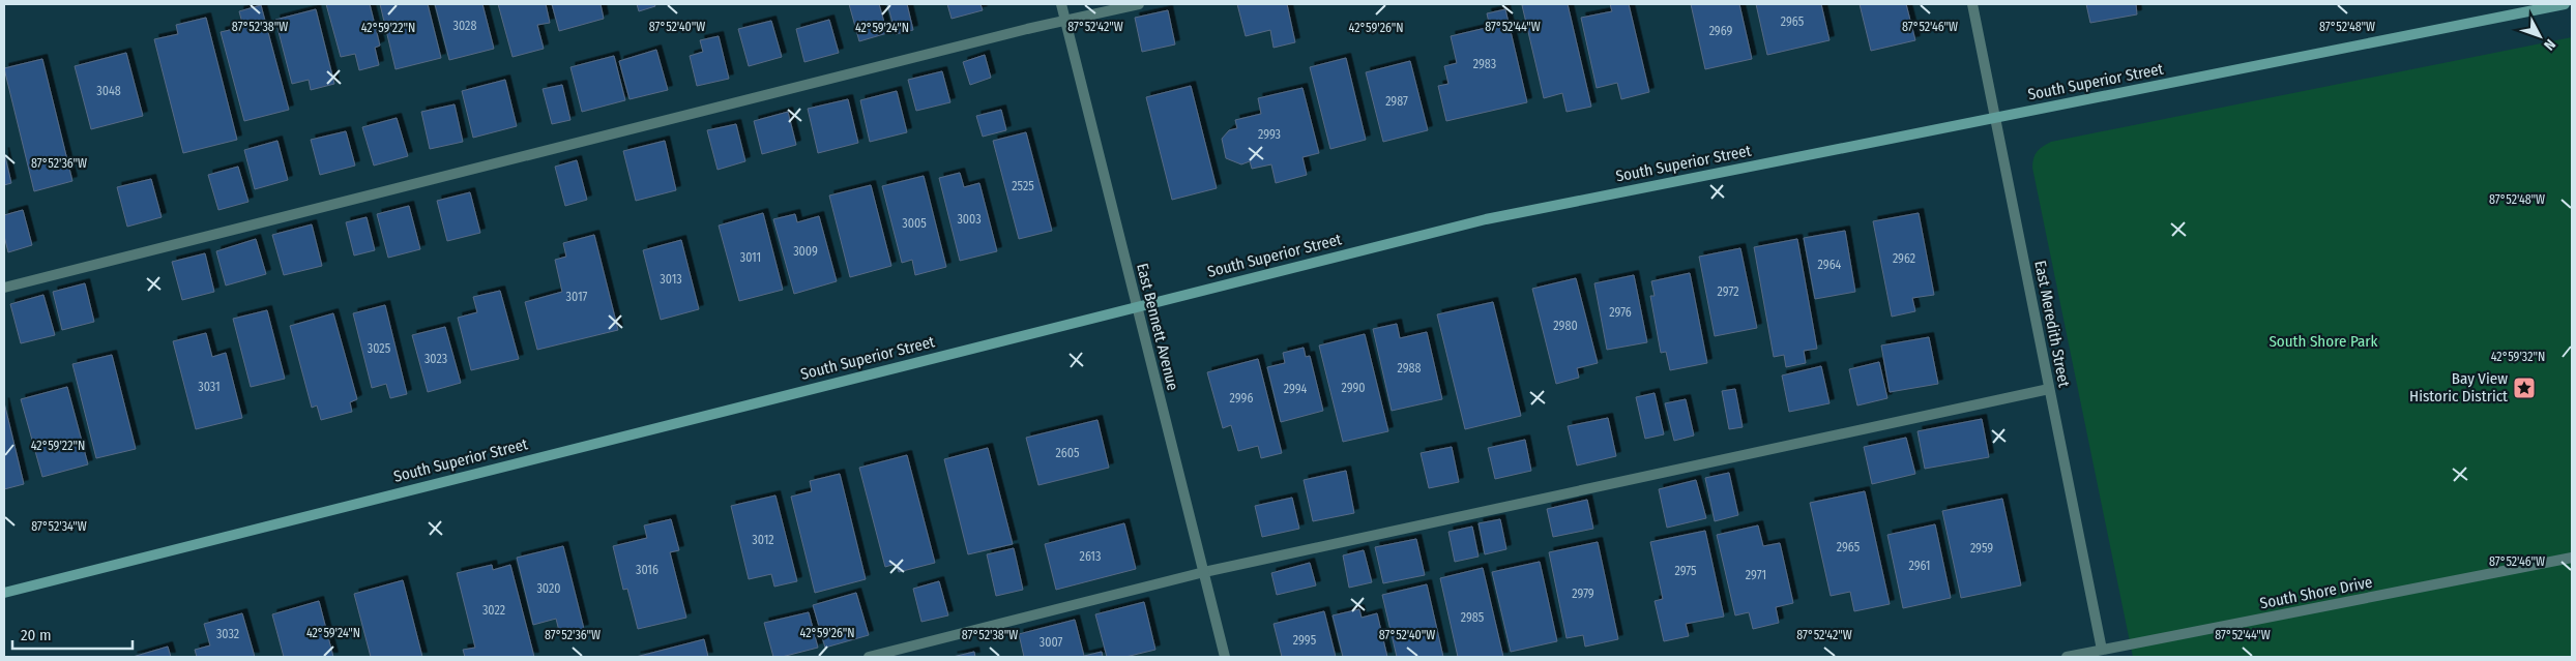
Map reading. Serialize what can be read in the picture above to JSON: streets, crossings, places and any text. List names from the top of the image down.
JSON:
{
  "streets": {
    "street": [
      "South Superior Street",
      "East Meredith Street",
      "East Bennett Avenue",
      "South Shore Drive"
    ]
  },
  "crossings": [
    ["South Superior Street", "East Meredith Street"],
    ["South Superior Street", "East Bennett Avenue"],
    ["East Meredith Street", "South Shore Drive"]
  ],
  "parks": ["South Shore Park"],
  "places": {
    "place": ["Bay View Historic District"]
  },
  "house_numbers": [
    "2965",
    "3028",
    "2969",
    "2983",
    "3048",
    "2987",
    "2993",
    "2525",
    "3003",
    "3005",
    "3009",
    "3011",
    "2962",
    "2964",
    "3013",
    "2972",
    "3017",
    "2976",
    "2980",
    "3025",
    "3023",
    "2988",
    "3031",
    "2990",
    "2994",
    "2996",
    "2605",
    "3012",
    "2965",
    "2959",
    "2613",
    "2961",
    "3016",
    "2975",
    "2971",
    "3020",
    "2979",
    "3022",
    "2985",
    "3032",
    "2995",
    "3007"
  ],
  "scale_bar": "20 m",
  "north": "bottom right",
  "coordinates": [
    "87°52'38\"W",
    "87°52'40\"W",
    "87°52'42\"W",
    "87°52'44\"W",
    "87°52'46\"W",
    "87°52'48\"W",
    "42°59'26\"N",
    "42°59'22\"N",
    "42°59'24\"N",
    "87°52'36\"W",
    "42°59'32\"N",
    "87°52'34\"W"
  ]
}
